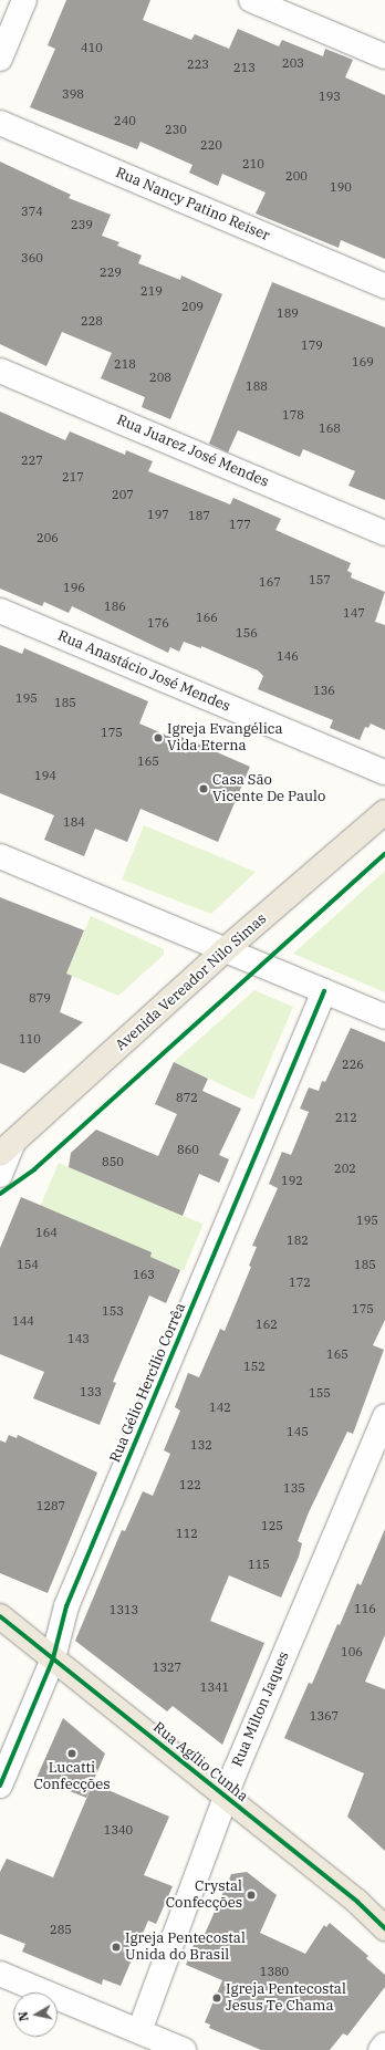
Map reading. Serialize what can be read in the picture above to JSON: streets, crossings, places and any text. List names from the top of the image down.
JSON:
{
  "streets": {
    "main road": ["Avenida Vereador Nilo Simas", "Rua Agílio Cunha"],
    "street": [
      "Rua Nancy Patino Reiser",
      "Rua Juarez José Mendes",
      "Rua Anastácio José Mendes",
      "Rua Gélio Hercílio Corrêa",
      "Rua Milton Jaques"
    ]
  },
  "crossings": [
    ["Rua Gélio Hercílio Corrêa", "Rua Agílio Cunha"],
    ["Rua Milton Jaques", "Rua Agílio Cunha"]
  ],
  "places": [
    "Igreja Evangélica Vida Eterna",
    "Casa São Vicente De Paulo",
    "Lucatti Confecções",
    "Crystal Confecções",
    "Igreja Pentecostal Unida do Brasil",
    "Igreja Pentecostal Jesus Te Chama"
  ],
  "house_numbers": [
    "410",
    "203",
    "223",
    "213",
    "398",
    "193",
    "240",
    "230",
    "220",
    "210",
    "200",
    "190",
    "374",
    "239",
    "360",
    "229",
    "219",
    "209",
    "189",
    "228",
    "179",
    "169",
    "218",
    "208",
    "188",
    "178",
    "168",
    "227",
    "217",
    "207",
    "197",
    "187",
    "177",
    "206",
    "157",
    "167",
    "196",
    "186",
    "147",
    "166",
    "176",
    "156",
    "146",
    "136",
    "195",
    "185",
    "175",
    "165",
    "194",
    "184",
    "879",
    "110",
    "226",
    "872",
    "212",
    "860",
    "850",
    "202",
    "192",
    "195",
    "164",
    "182",
    "154",
    "185",
    "163",
    "172",
    "175",
    "153",
    "144",
    "162",
    "143",
    "165",
    "152",
    "133",
    "155",
    "142",
    "145",
    "132",
    "122",
    "135",
    "1287",
    "125",
    "112",
    "115",
    "116",
    "1313",
    "106",
    "1327",
    "1341",
    "1367",
    "1340",
    "285",
    "1380"
  ],
  "north": "left"
}
